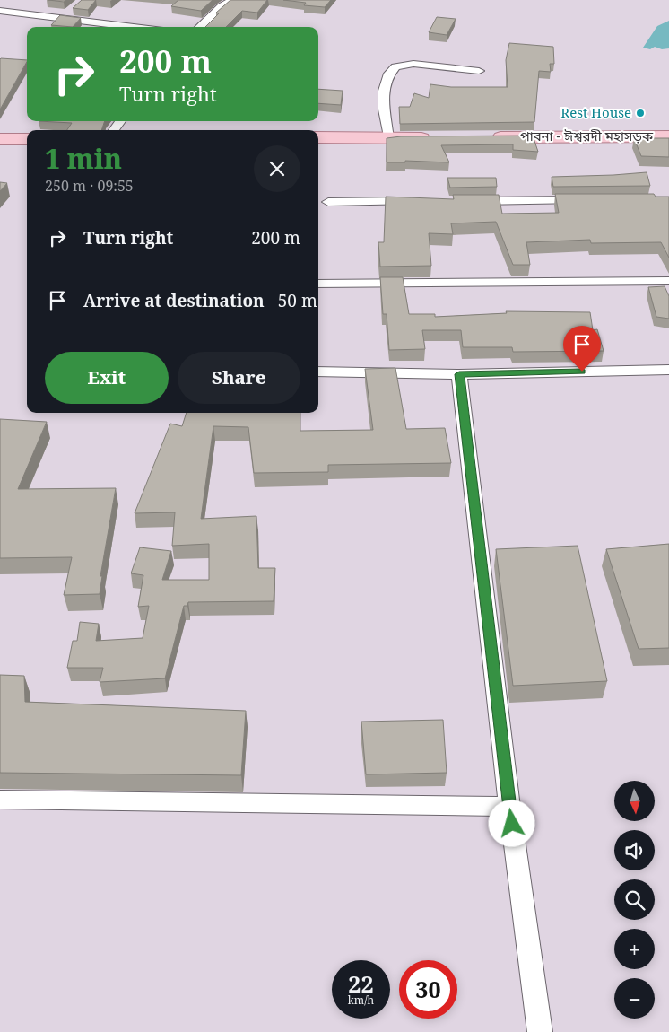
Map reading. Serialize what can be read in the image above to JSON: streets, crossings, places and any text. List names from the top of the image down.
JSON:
{
  "streets": {
    "main road": ["পাবনা - ঈশ্বরদী মহাসড়ক"]
  },
  "places": ["Rest House"],
  "north": "bottom",
  "page": {
    "turn": ["200 m", "Turn right"],
    "heading": ["1 min", "250 m · 09:55"],
    "list": [
      {
        "name": "Turn right",
        "value": "200 m"
      },
      {
        "name": "Arrive at destination",
        "value": "50 m"
      }
    ],
    "buttons": ["Exit", "Share"],
    "map_buttons": ["+", "−"],
    "speed": "22 km/h",
    "limit": "30"
  }
}
